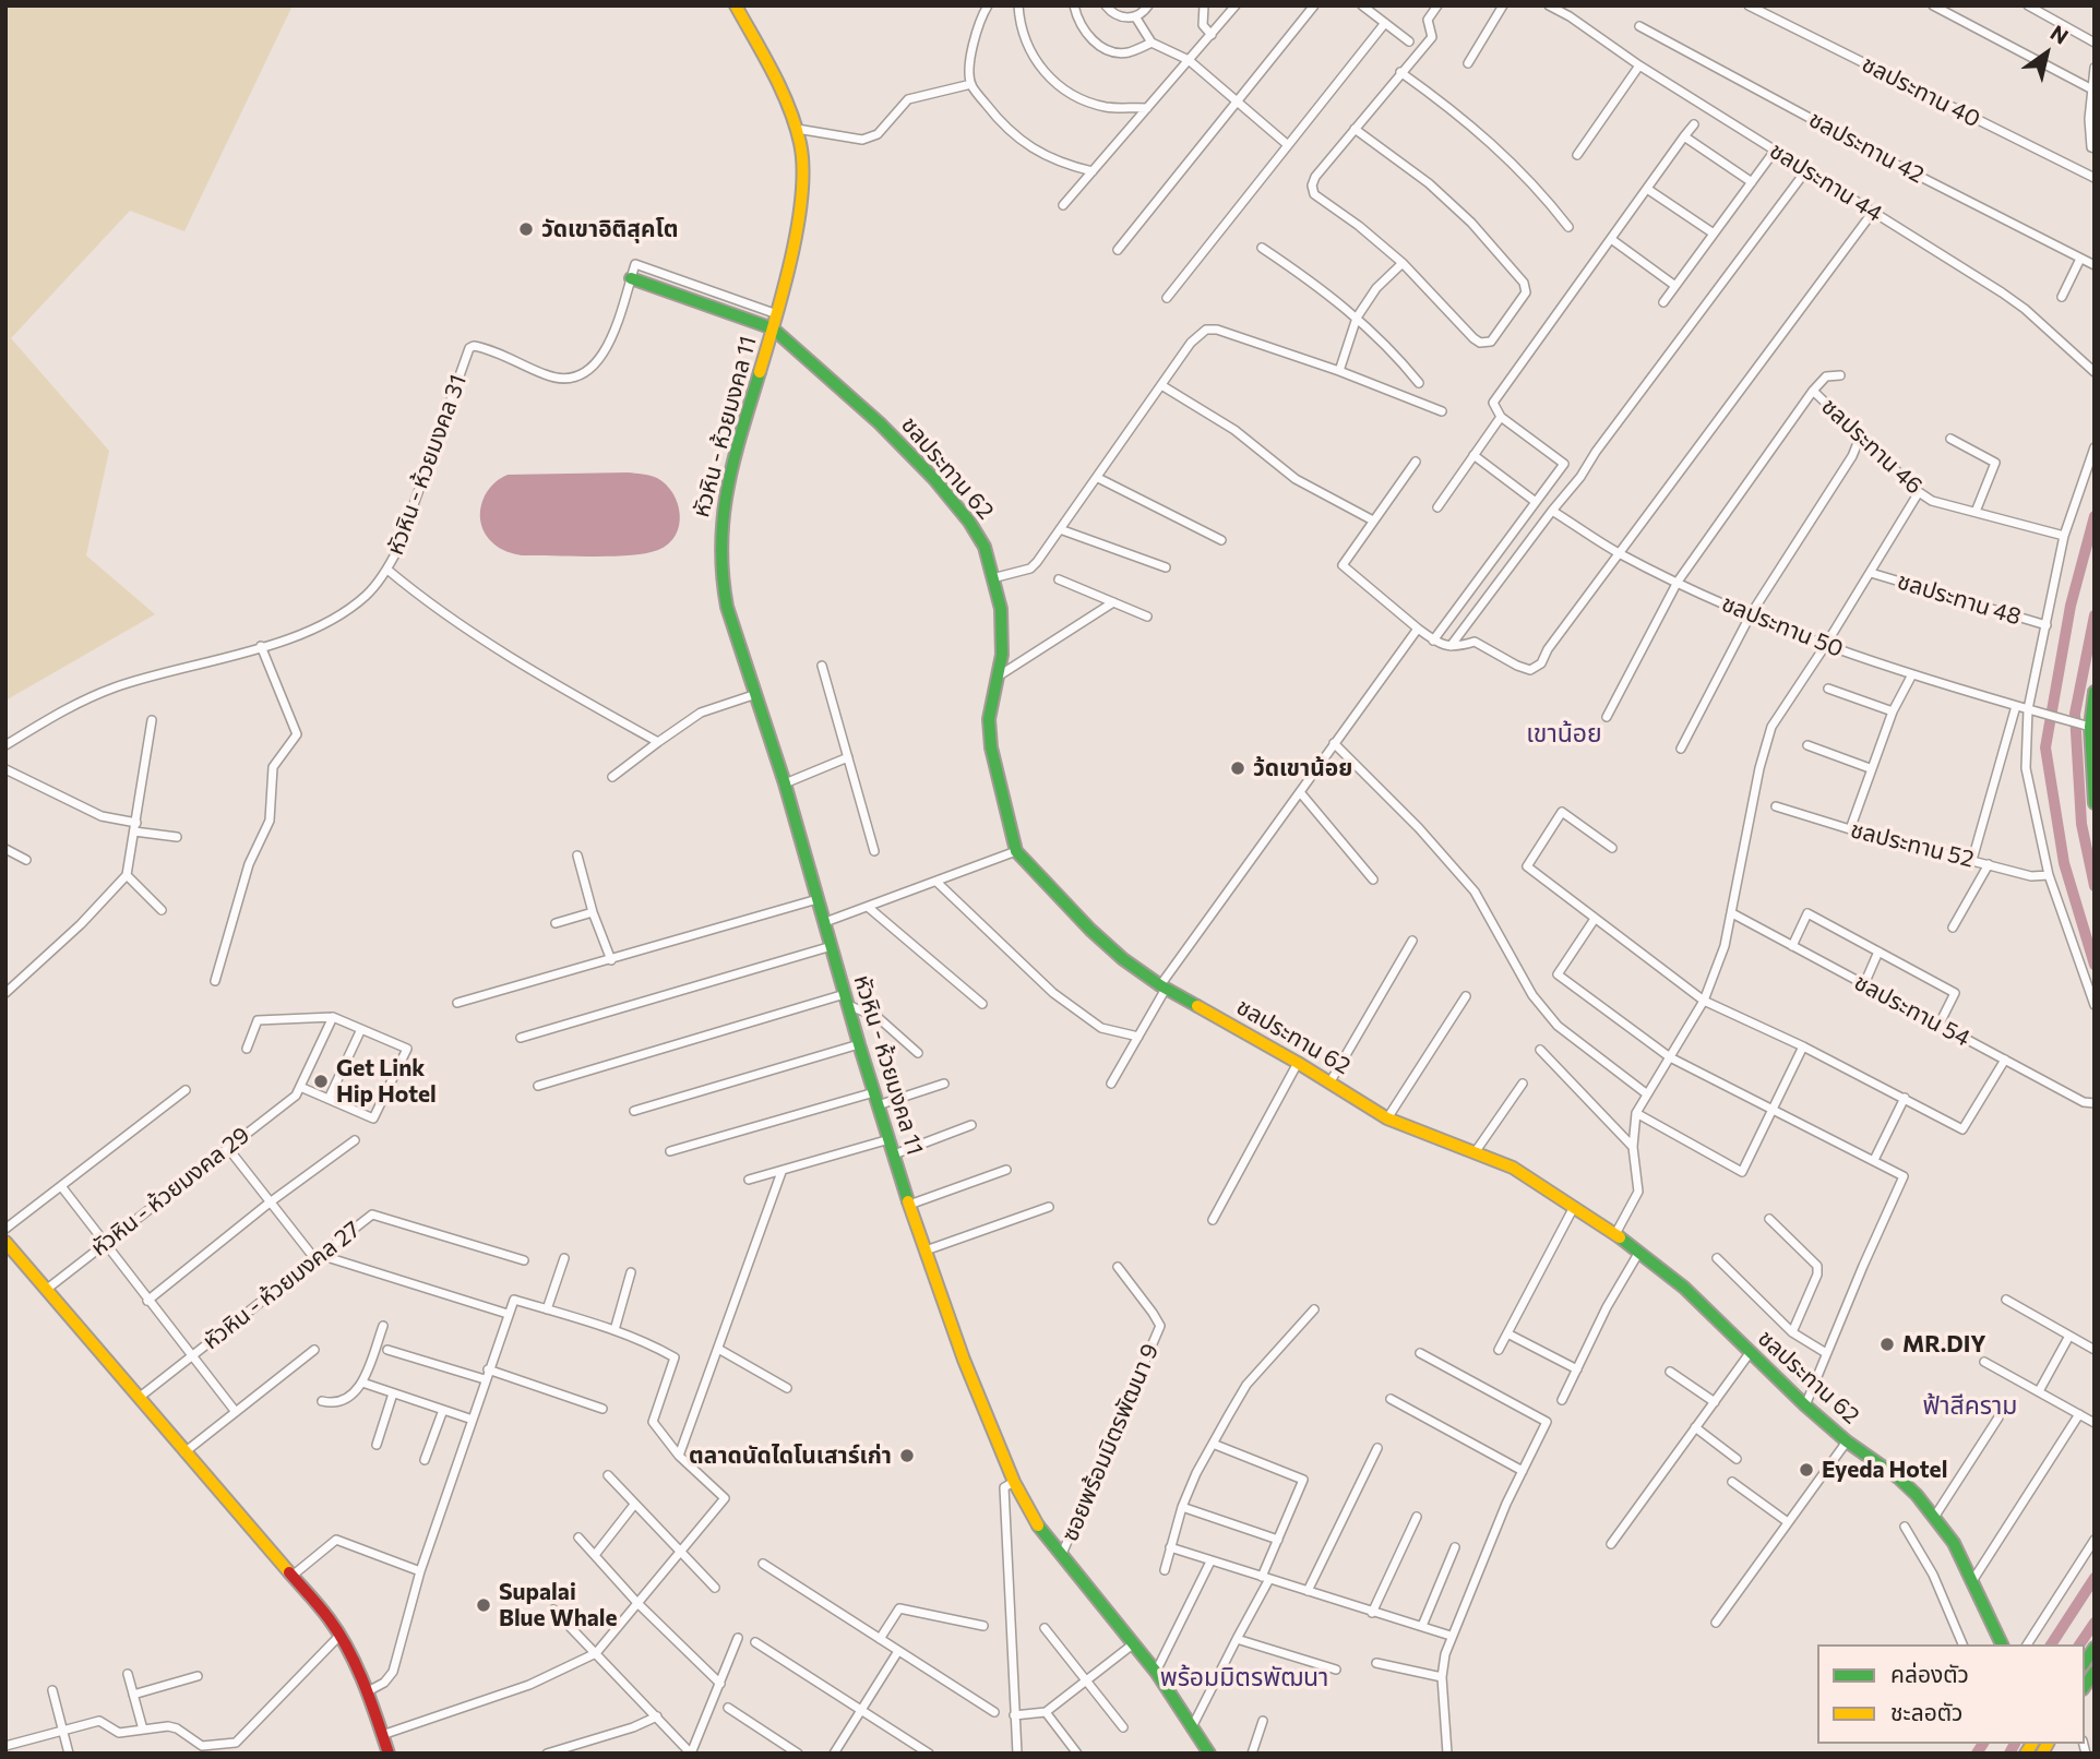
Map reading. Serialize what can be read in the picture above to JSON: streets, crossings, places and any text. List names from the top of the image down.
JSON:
{
  "streets": {
    "street": [
      "ชลประทาน 40",
      "ชลประทาน 42",
      "ชลประทาน 44",
      "หัวหิน - ห้วยมงคล 11",
      "ชลประทาน 46",
      "หัวหิน - ห้วยมงคล 31",
      "ชลประทาน 62",
      "ชลประทาน 48",
      "ชลประทาน 50",
      "ชลประทาน 52",
      "ชลประทาน 54",
      "หัวหิน - ห้วยมงคล 29",
      "หัวหิน - ห้วยมงคล 27",
      "ซอยพร้อมมิตรพัฒนา 9"
    ]
  },
  "crossings": [
    ["หัวหิน - ห้วยมงคล 11", "ชลประทาน 62"],
    ["หัวหิน - ห้วยมงคล 11", "ซอยพร้อมมิตรพัฒนา 9"]
  ],
  "districts": ["เขาน้อย", "ฟ้าสีคราม", "พร้อมมิตรพัฒนา"],
  "places": [
    "วัดเขาอิติสุคโต",
    "ว้ดเขาน้อย",
    "Get Link Hip Hotel",
    "MR.DIY",
    "ตลาดนัดไดโนเสาร์เก่า",
    "Eyeda Hotel",
    "Supalai Blue Whale"
  ],
  "legend": ["คล่องตัว", "ชะลอตัว"],
  "north": "top right"
}
